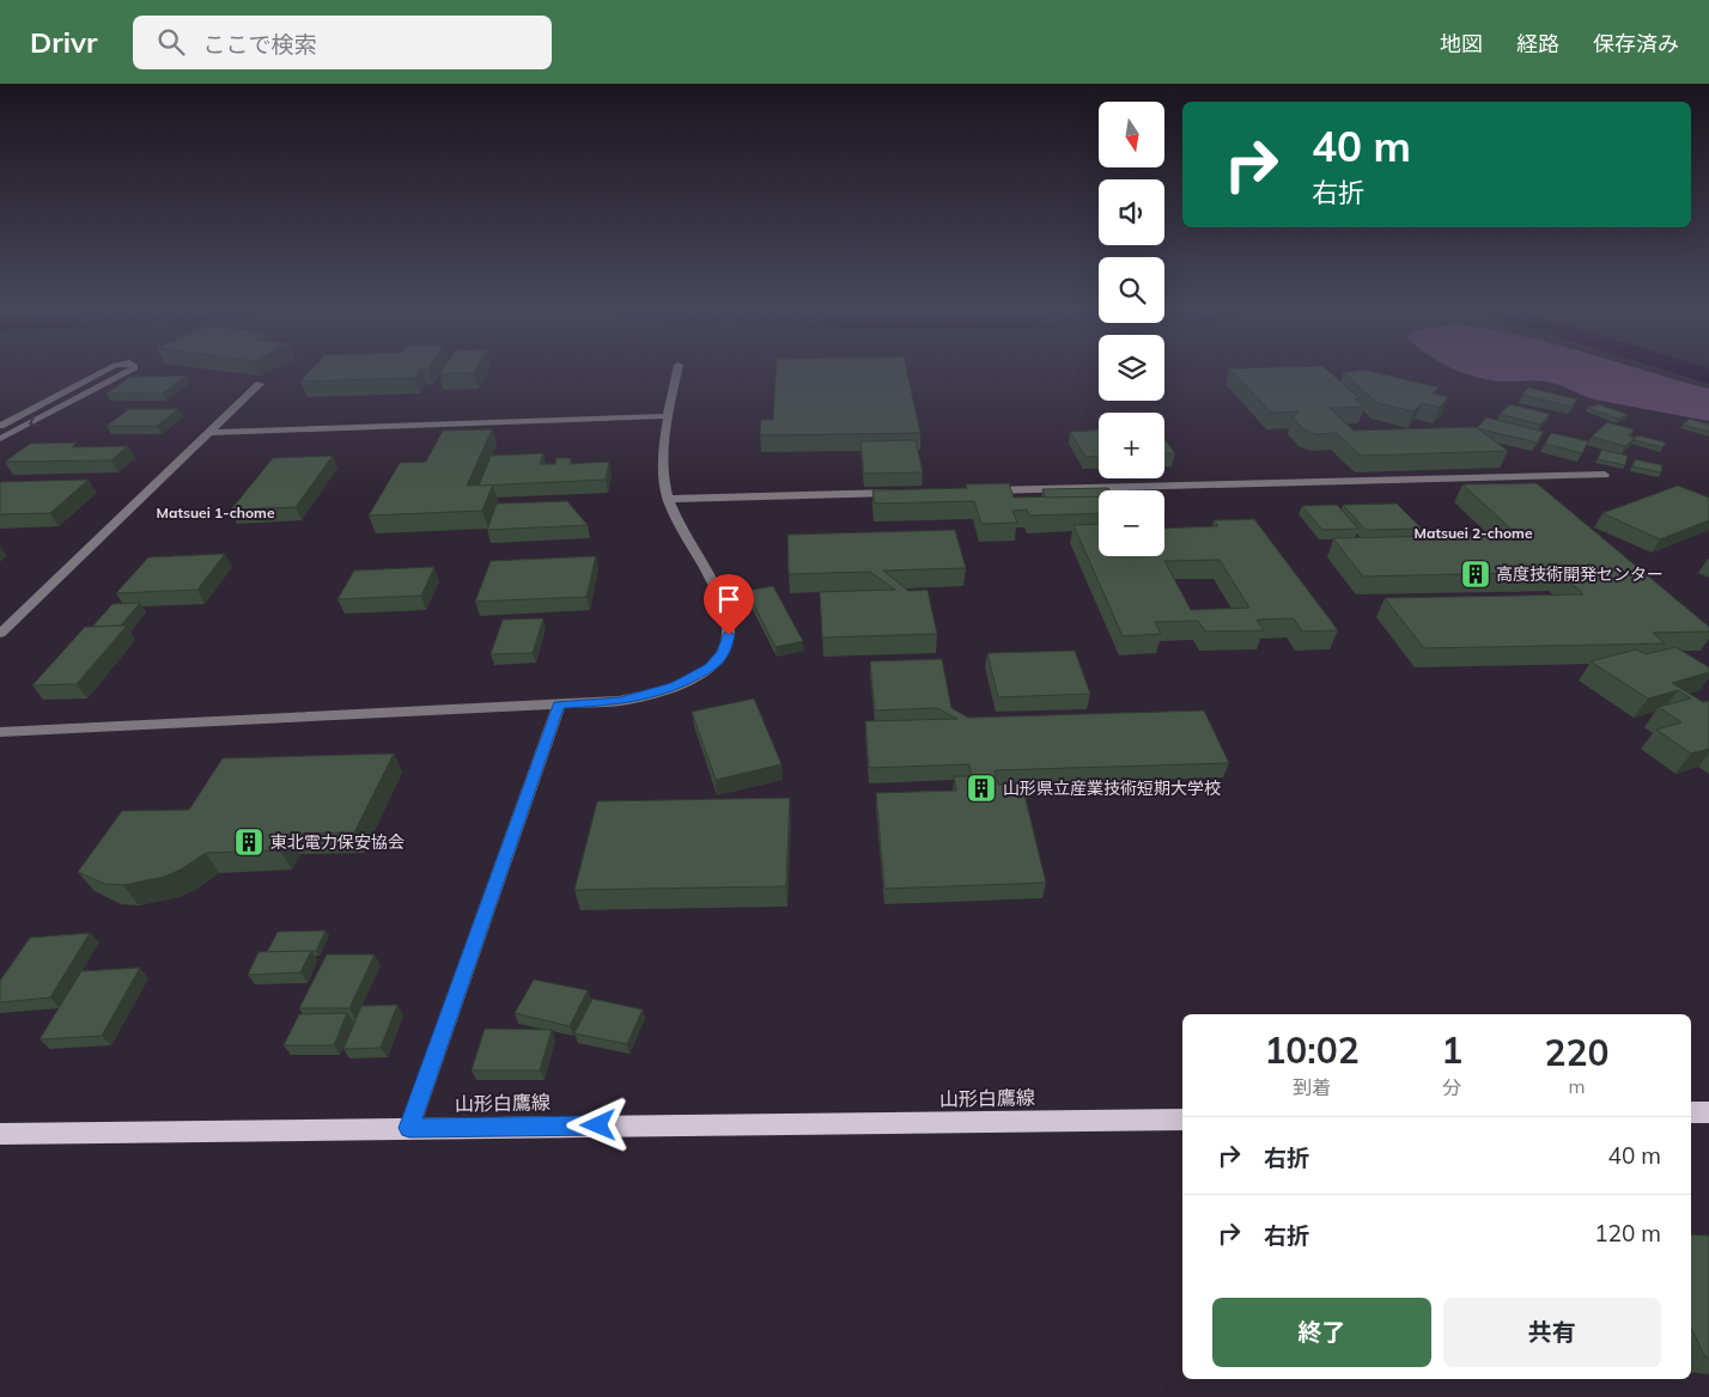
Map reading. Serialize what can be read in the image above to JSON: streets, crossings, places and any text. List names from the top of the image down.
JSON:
{
  "streets": {
    "main road": ["山形白鷹線"]
  },
  "districts": ["Matsuei 1-chome", "Matsuei 2-chome"],
  "places": {
    "building": ["高度技術開発センター", "山形県立産業技術短期大学校", "東北電力保安協会"]
  },
  "north": "bottom",
  "page": {
    "header": "Drivr",
    "search": "ここで検索",
    "nav": ["地図", "経路", "保存済み"],
    "map_buttons": ["+", "−"],
    "turn": ["40 m", "右折"],
    "eta": [
      "10:02",
      "到着",
      "1",
      "分",
      "220",
      "m"
    ],
    "list": [
      {
        "name": "右折",
        "value": "40 m"
      },
      {
        "name": "右折",
        "value": "120 m"
      }
    ],
    "buttons": ["終了", "共有"]
  }
}
